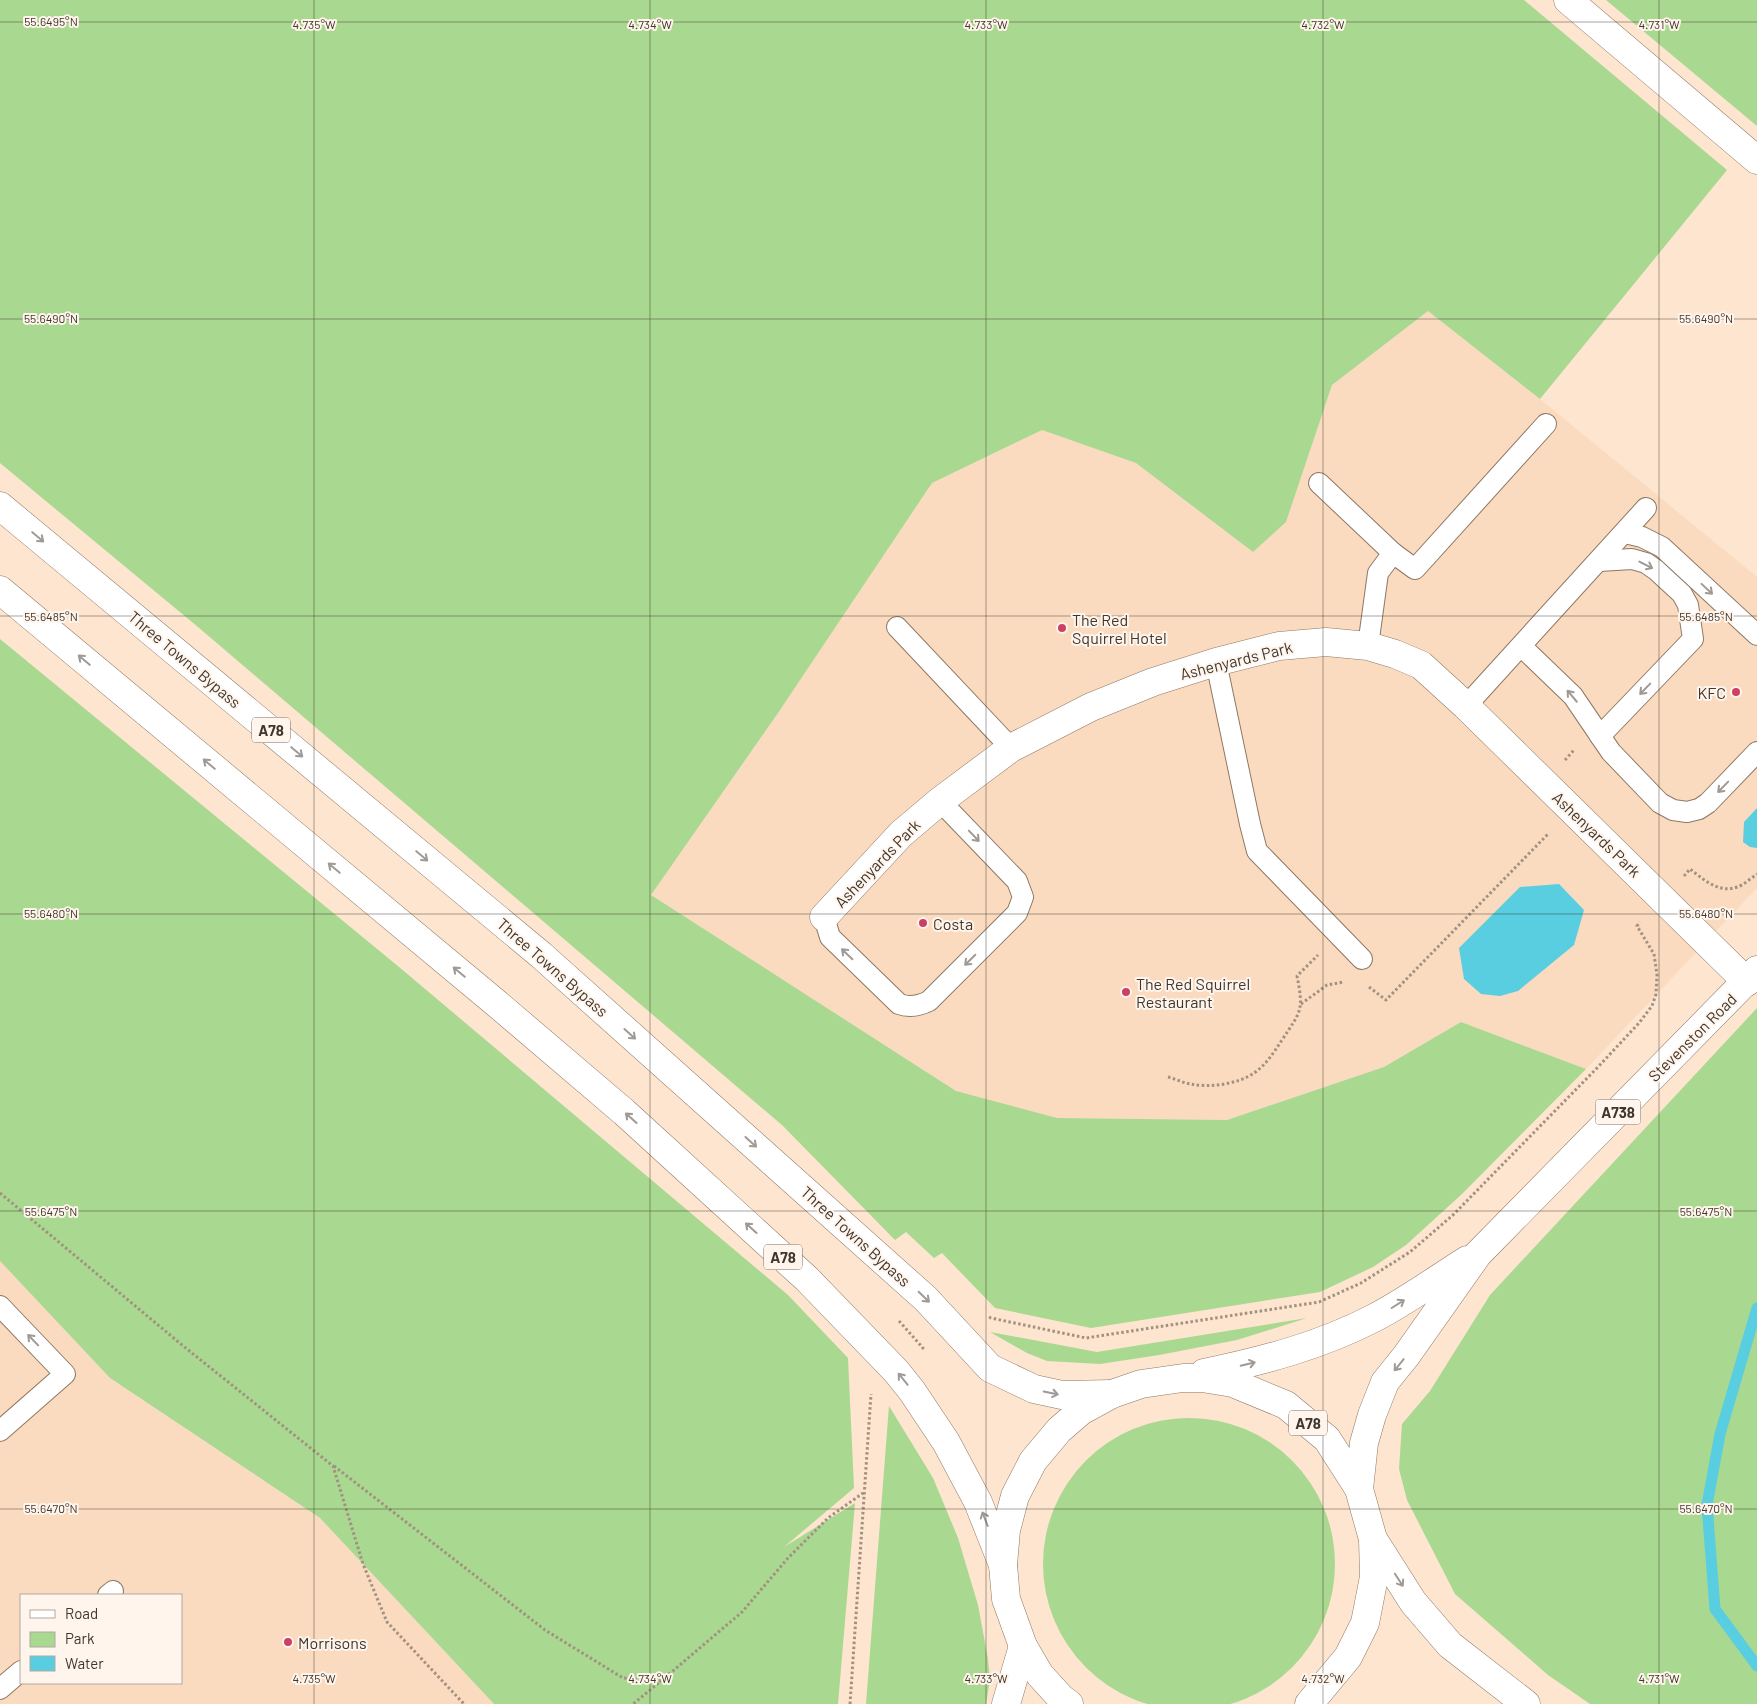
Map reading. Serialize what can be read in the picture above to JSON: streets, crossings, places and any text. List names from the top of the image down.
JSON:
{
  "streets": {
    "main road": [
      "Three Towns Bypass",
      "Ashenyards Park",
      "A78",
      "Stevenston Road",
      "A738"
    ]
  },
  "crossings": [
    ["Three Towns Bypass", "A78"],
    ["Ashenyards Park", "Stevenston Road"],
    ["A78", "A738"],
    ["Stevenston Road", "A738"]
  ],
  "places": [
    "The Red Squirrel Hotel",
    "KFC",
    "Costa",
    "The Red Squirrel Restaurant",
    "Morrisons"
  ],
  "legend": ["Road", "Park", "Water"],
  "coordinates": [
    "55.6495°N",
    "4.735°W",
    "4.734°W",
    "4.733°W",
    "4.732°W",
    "4.731°W",
    "55.6490°N",
    "55.6485°N",
    "55.6480°N",
    "55.6475°N",
    "55.6470°N"
  ]
}
